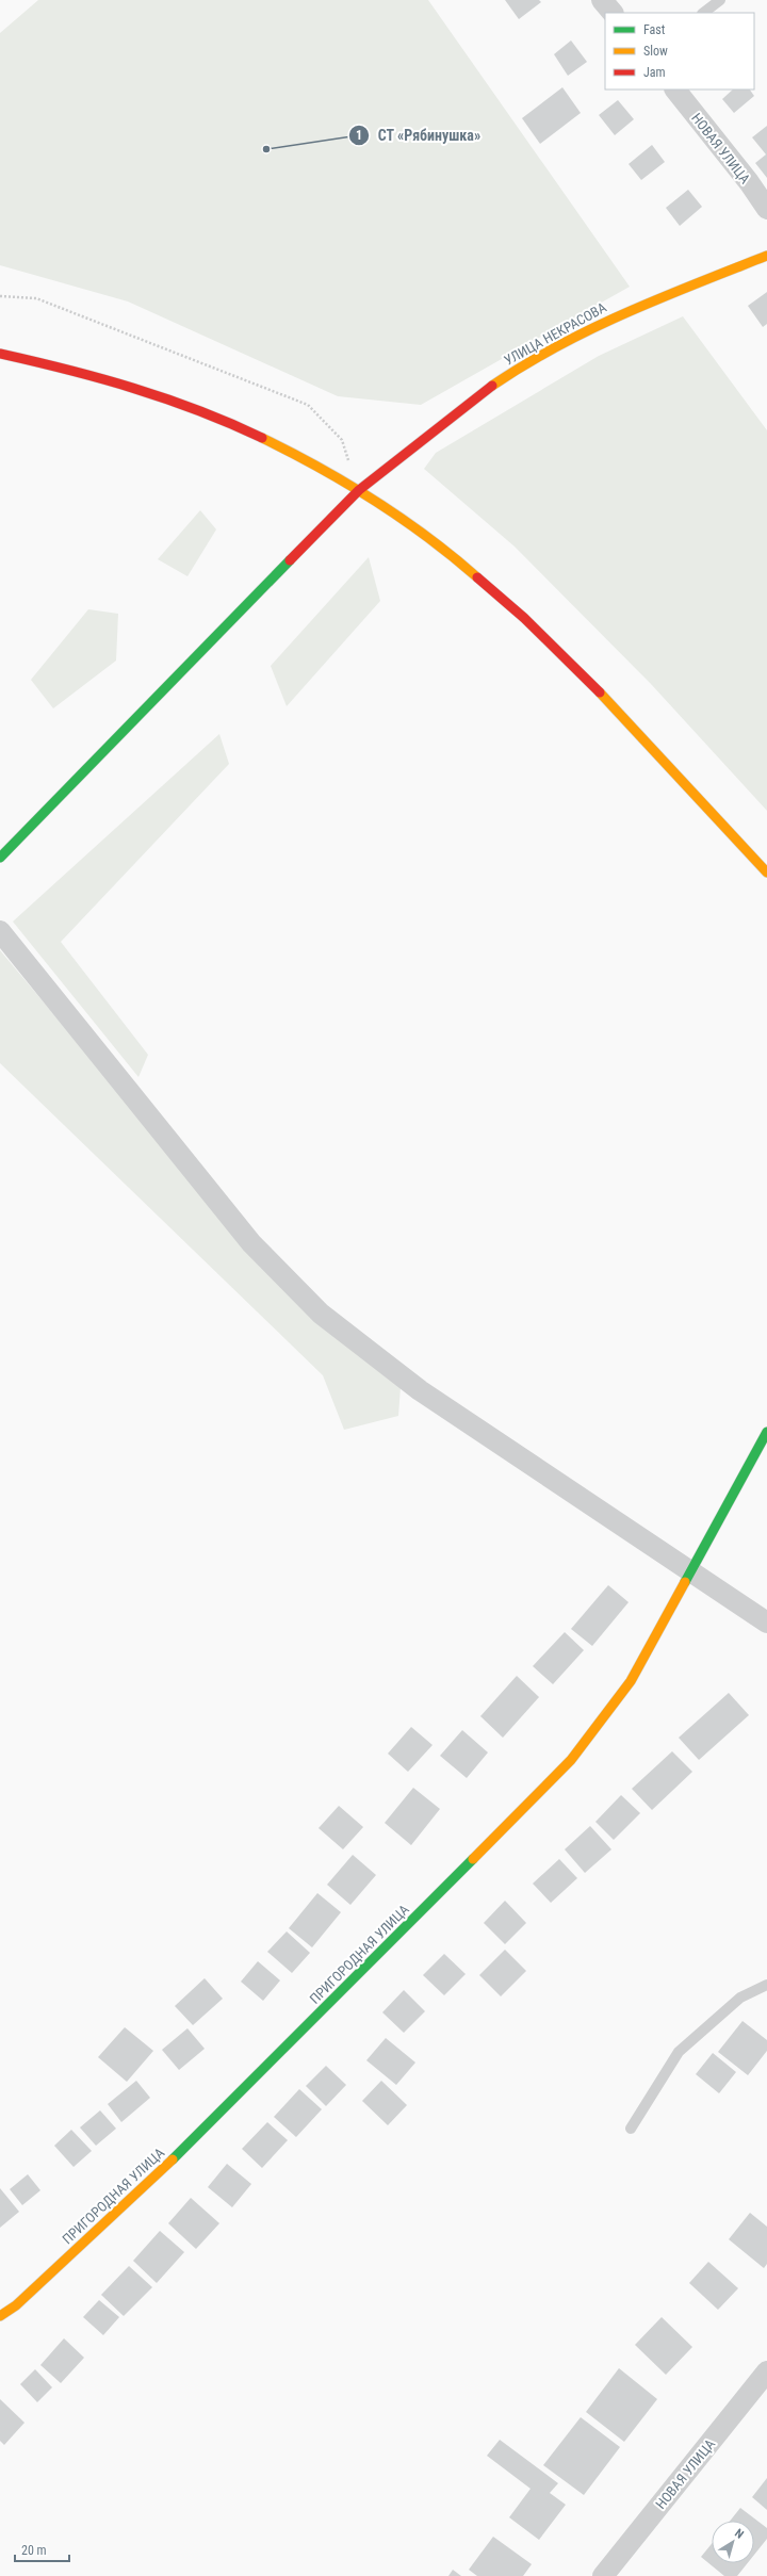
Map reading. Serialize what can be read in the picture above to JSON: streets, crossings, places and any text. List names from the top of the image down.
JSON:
{
  "streets": {
    "street": ["НОВАЯ УЛИЦА", "УЛИЦА НЕКРАСОВА", "ПРИГОРОДНАЯ УЛИЦА"]
  },
  "places": ["СТ «Рябинушка»"],
  "legend": ["Fast", "Slow", "Jam"],
  "scale_bar": "20 m",
  "north": "top right"
}
